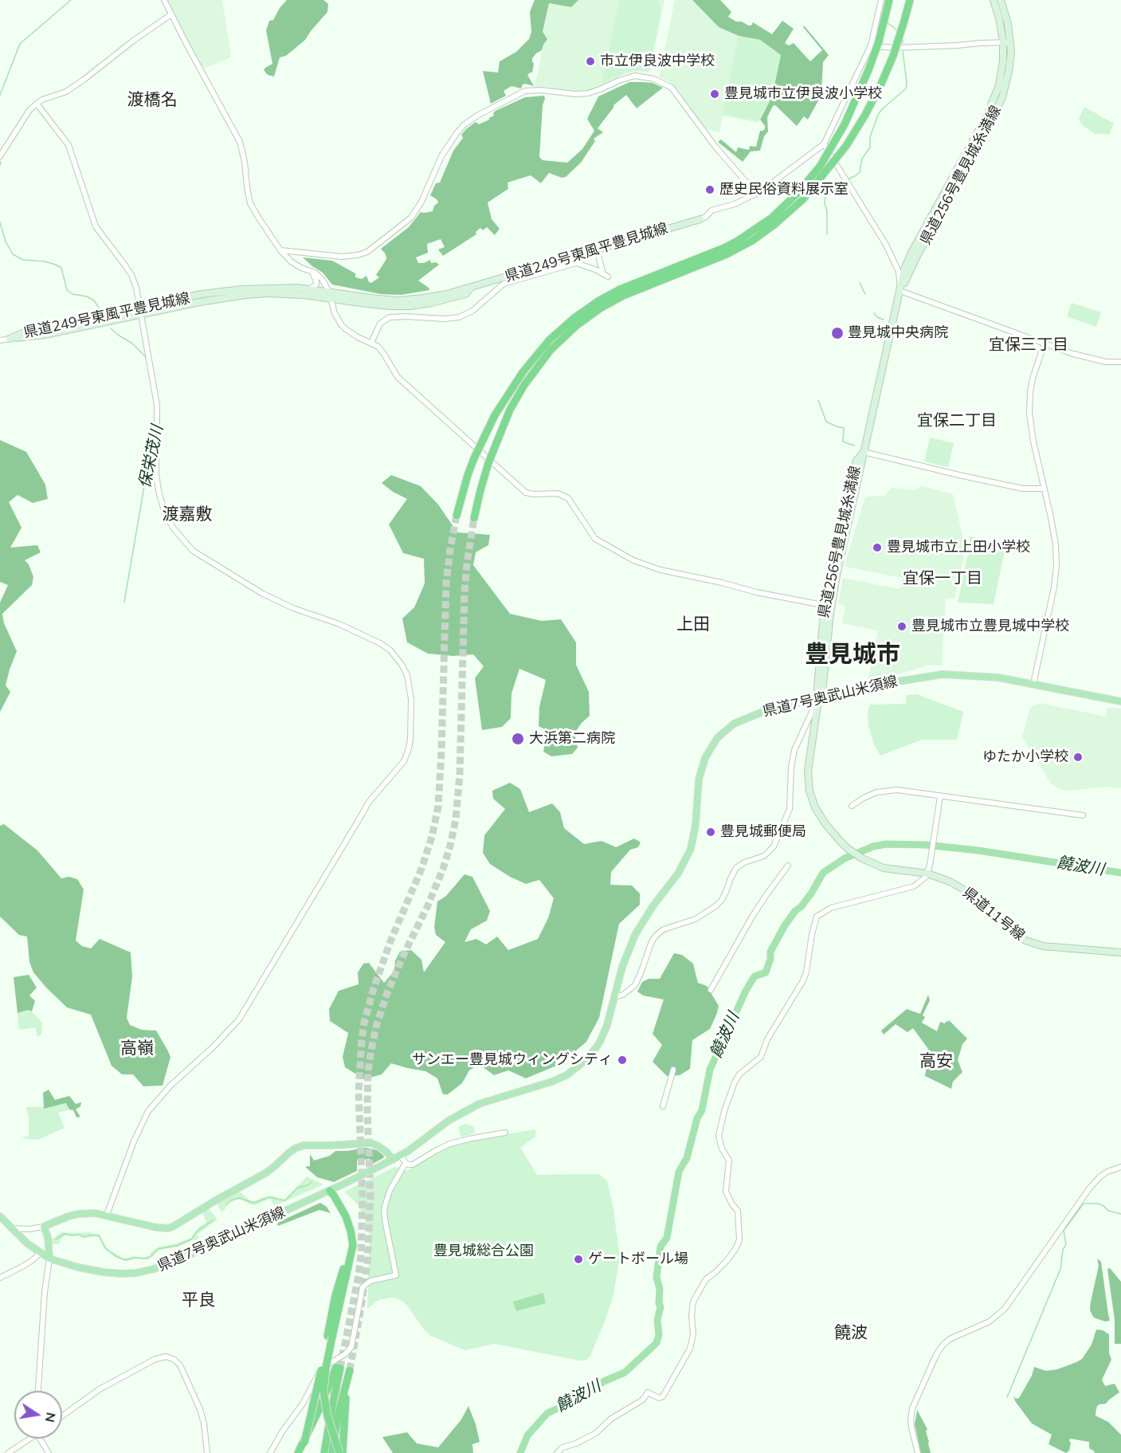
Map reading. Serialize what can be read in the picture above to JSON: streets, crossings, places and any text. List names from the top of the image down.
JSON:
{
  "streets": {
    "main road": [
      "県道256号豊見城糸満線",
      "県道249号東風平豊見城線",
      "県道7号奥武山米須線",
      "県道11号線"
    ]
  },
  "crossings": [
    ["県道256号豊見城糸満線", "県道7号奥武山米須線"],
    ["県道256号豊見城糸満線", "県道11号線"],
    ["県道7号奥武山米須線", "県道11号線"]
  ],
  "districts": [
    "渡橋名",
    "宜保三丁目",
    "宜保二丁目",
    "渡嘉敷",
    "宜保一丁目",
    "上田",
    "豊見城市",
    "高嶺",
    "高安",
    "平良",
    "饒波"
  ],
  "water": ["保栄茂川", "饒波川"],
  "parks": ["豊見城総合公園"],
  "places": [
    "市立伊良波中学校",
    "豊見城市立伊良波小学校",
    "歴史民俗資料展示室",
    "豊見城中央病院",
    "豊見城市立上田小学校",
    "豊見城市立豊見城中学校",
    "大浜第二病院",
    "ゆたか小学校",
    "豊見城郵便局",
    "サンエー豊見城ウィングシティ",
    "ゲートボール場"
  ],
  "north": "right"
}
